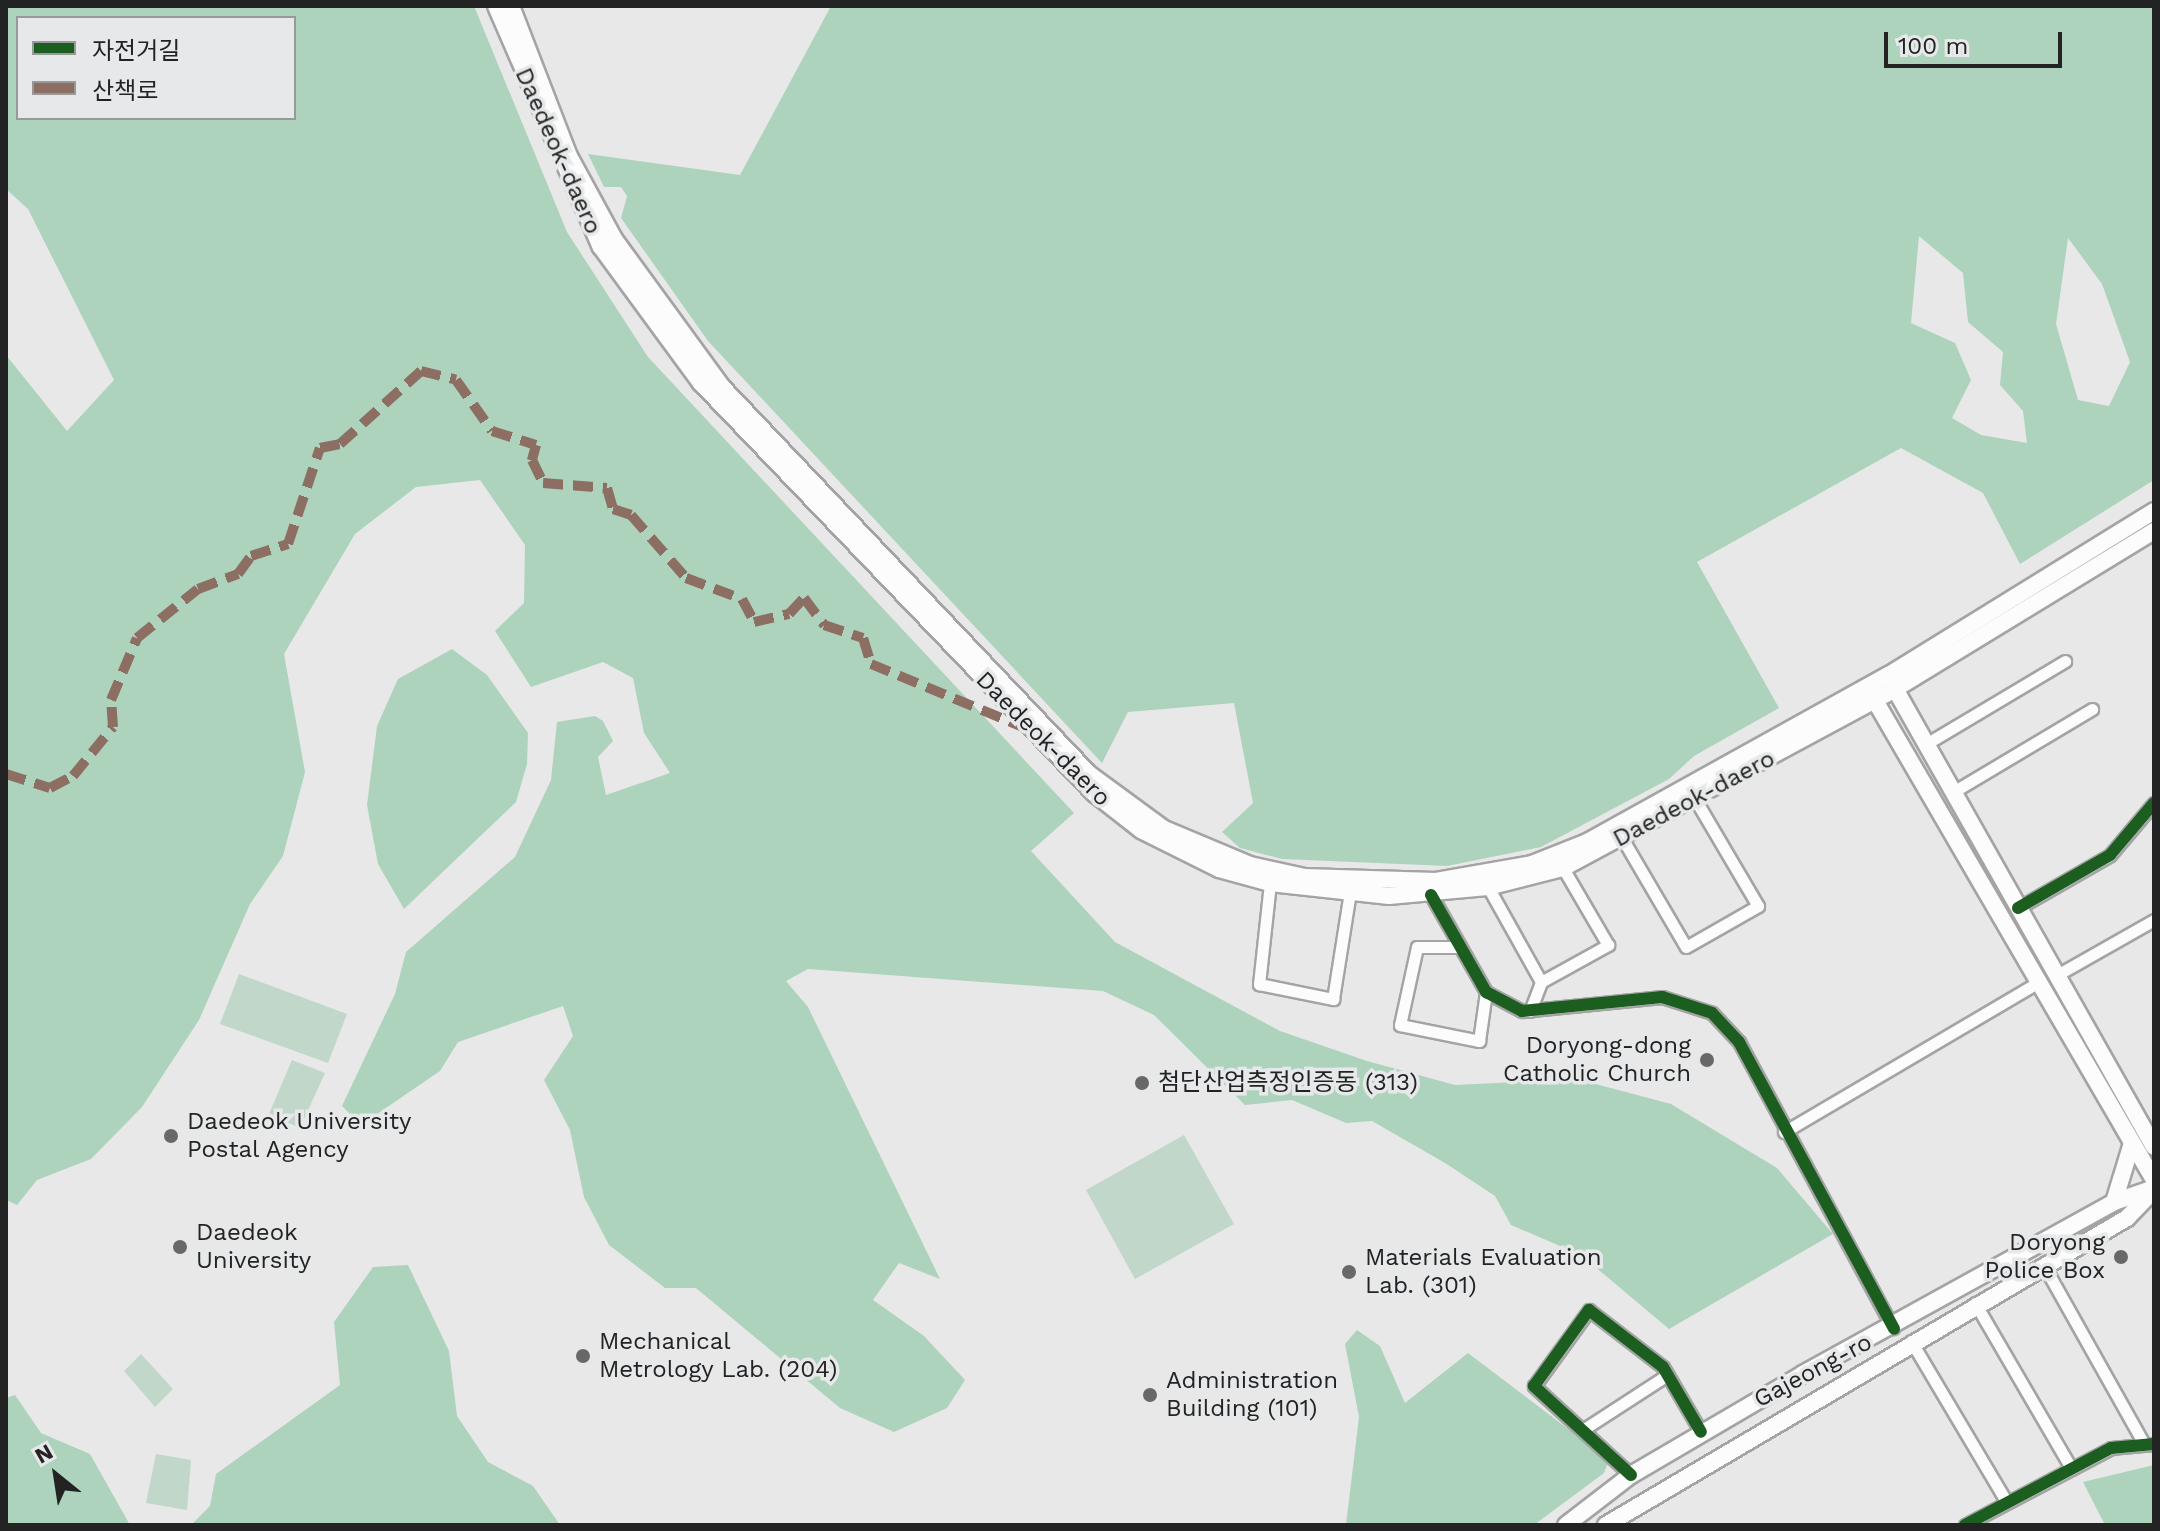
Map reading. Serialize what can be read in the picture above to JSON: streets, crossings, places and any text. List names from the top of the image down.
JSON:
{
  "streets": {
    "main road": ["Daedeok-daero", "Gajeong-ro"]
  },
  "places": [
    "Doryong-dong Catholic Church",
    "첨단산업측정인증동 (313)",
    "Daedeok University Postal Agency",
    "Daedeok University",
    "Doryong Police Box",
    "Materials Evaluation Lab. (301)",
    "Mechanical Metrology Lab. (204)",
    "Administration Building (101)"
  ],
  "legend": ["자전거길", "산책로"],
  "scale_bar": "100 m",
  "north": "top left"
}
